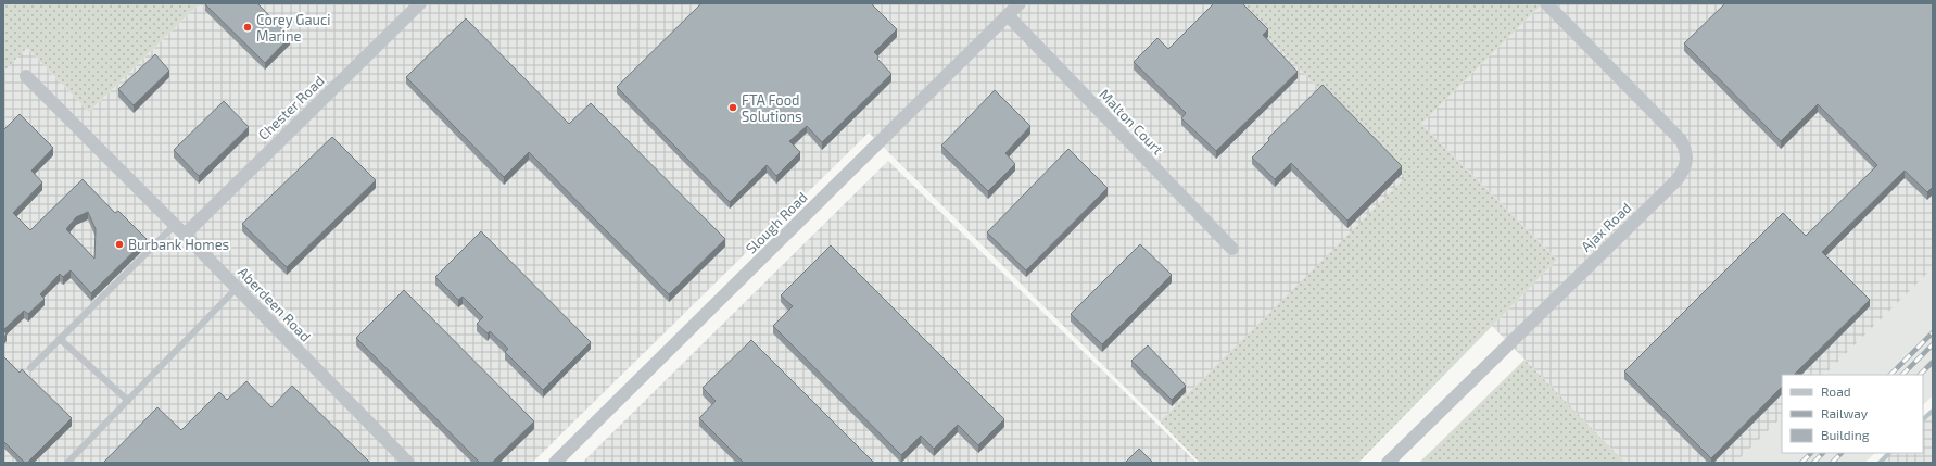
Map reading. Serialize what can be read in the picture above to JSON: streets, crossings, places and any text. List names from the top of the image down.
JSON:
{
  "streets": {
    "street": [
      "Chester Road",
      "Malton Court",
      "Slough Road",
      "Ajax Road",
      "Aberdeen Road"
    ]
  },
  "crossings": [
    ["Chester Road", "Aberdeen Road"],
    ["Malton Court", "Slough Road"]
  ],
  "places": ["Corey Gauci Marine", "FTA Food Solutions", "Burbank Homes"],
  "legend": ["Road", "Railway", "Building"]
}
